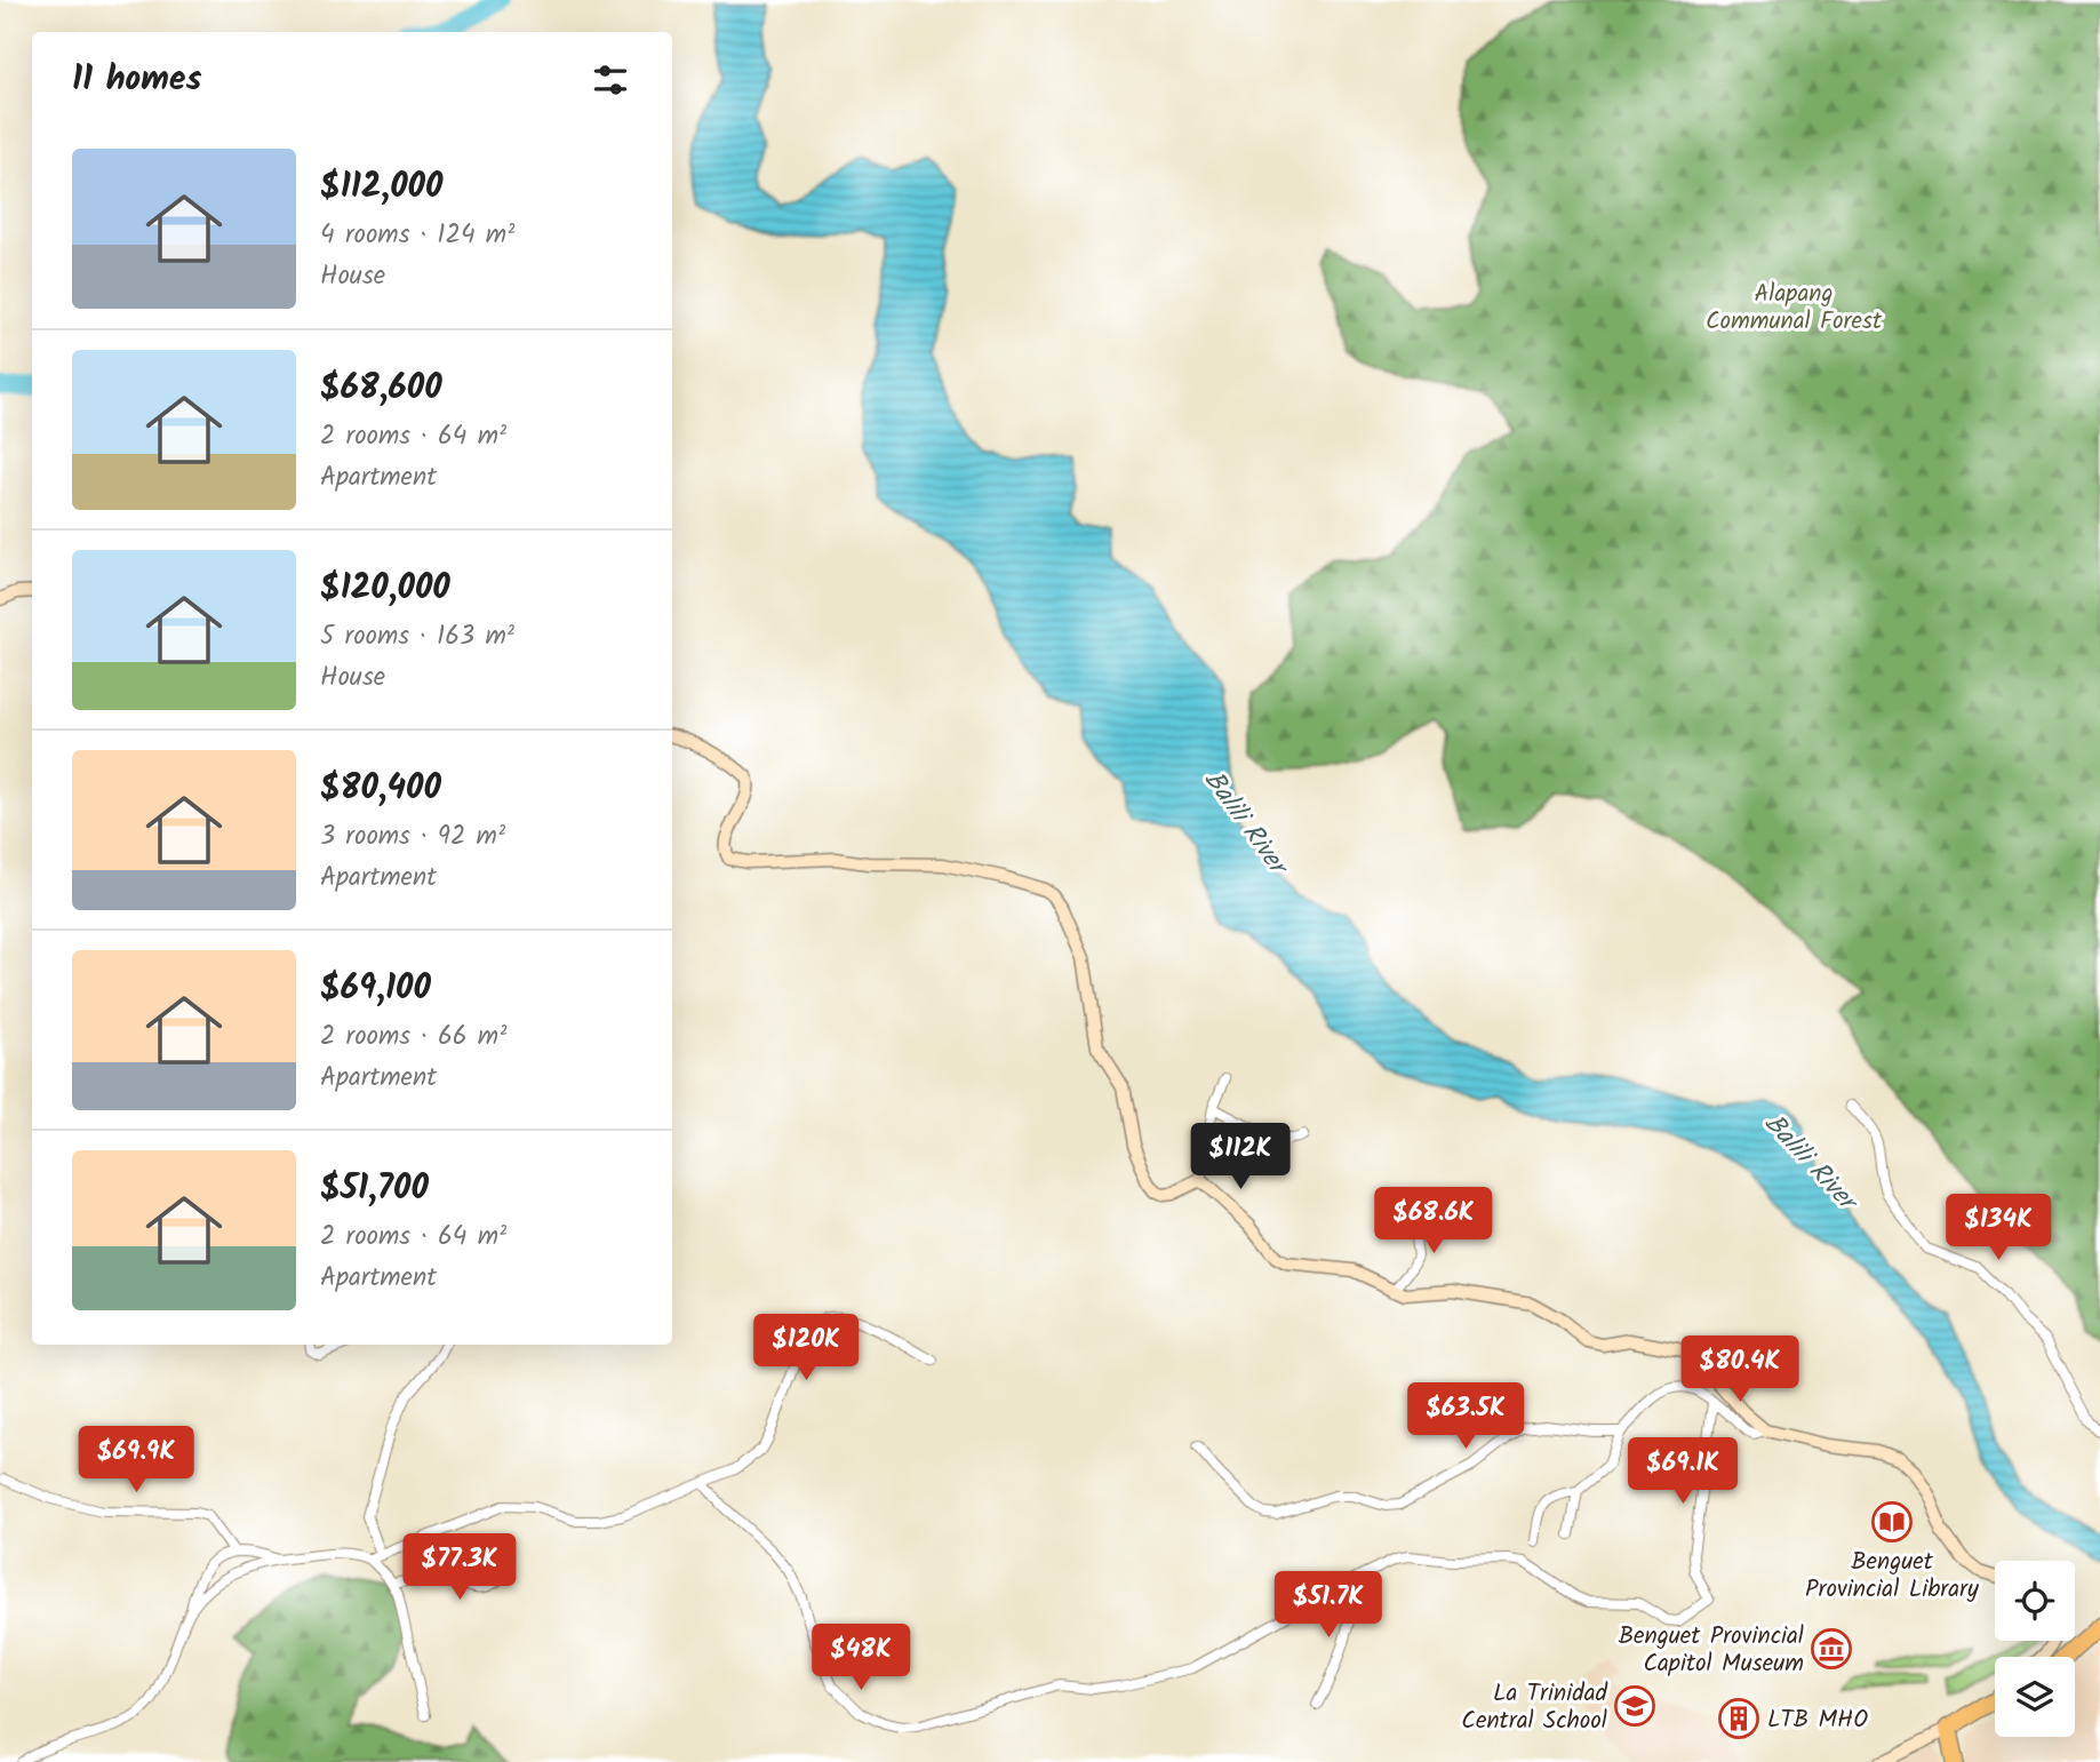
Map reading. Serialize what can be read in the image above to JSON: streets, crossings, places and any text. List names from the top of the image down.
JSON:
{
  "water": ["Balili River"],
  "parks": ["Alapang Communal Forest"],
  "places": {
    "library": ["Benguet Provincial Library"],
    "museum": ["Benguet Provincial Capitol Museum"],
    "school or university": ["La Trinidad Central School"],
    "building": ["LTB MHO"]
  },
  "page": {
    "heading": "11 homes",
    "list": [
      {
        "name": "$112,000",
        "note": "4 rooms · 124 m² · House"
      },
      {
        "name": "$68,600",
        "note": "2 rooms · 64 m² · Apartment"
      },
      {
        "name": "$120,000",
        "note": "5 rooms · 163 m² · House"
      },
      {
        "name": "$80,400",
        "note": "3 rooms · 92 m² · Apartment"
      },
      {
        "name": "$69,100",
        "note": "2 rooms · 66 m² · Apartment"
      },
      {
        "name": "$51,700",
        "note": "2 rooms · 64 m² · Apartment"
      }
    ],
    "price": [
      "$112K",
      "$68.6K",
      "$134K",
      "$120K",
      "$80.4K",
      "$63.5K",
      "$69.9K",
      "$69.1K",
      "$77.3K",
      "$51.7K",
      "$48K"
    ]
  }
}
